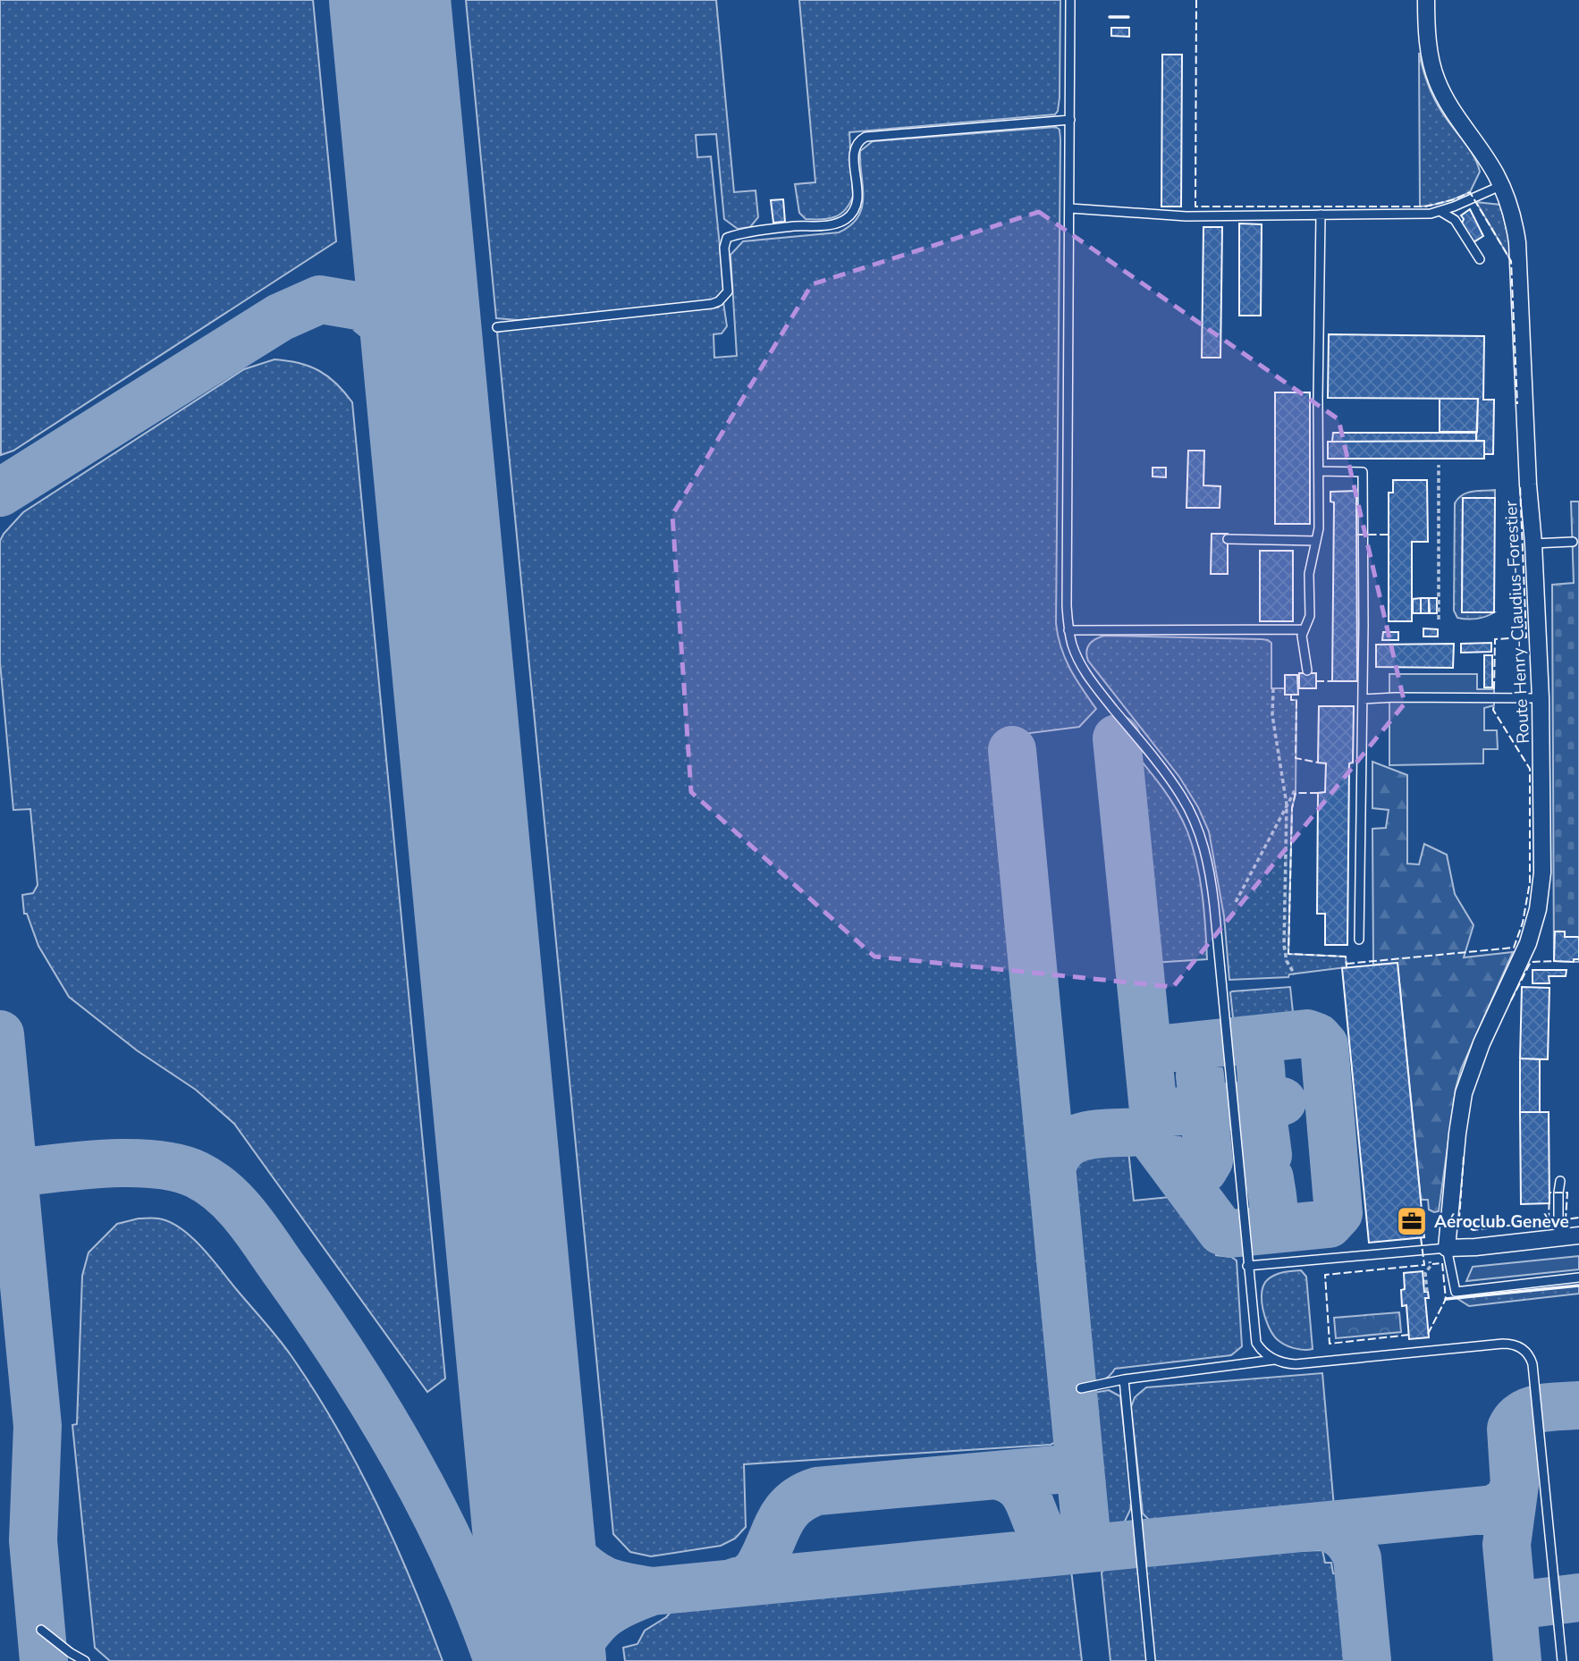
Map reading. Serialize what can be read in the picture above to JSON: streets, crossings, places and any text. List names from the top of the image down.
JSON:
{
  "streets": {
    "street": ["Route Henry-Claudius-Forestier"]
  },
  "places": {
    "office": ["Aéroclub Genève"]
  }
}
